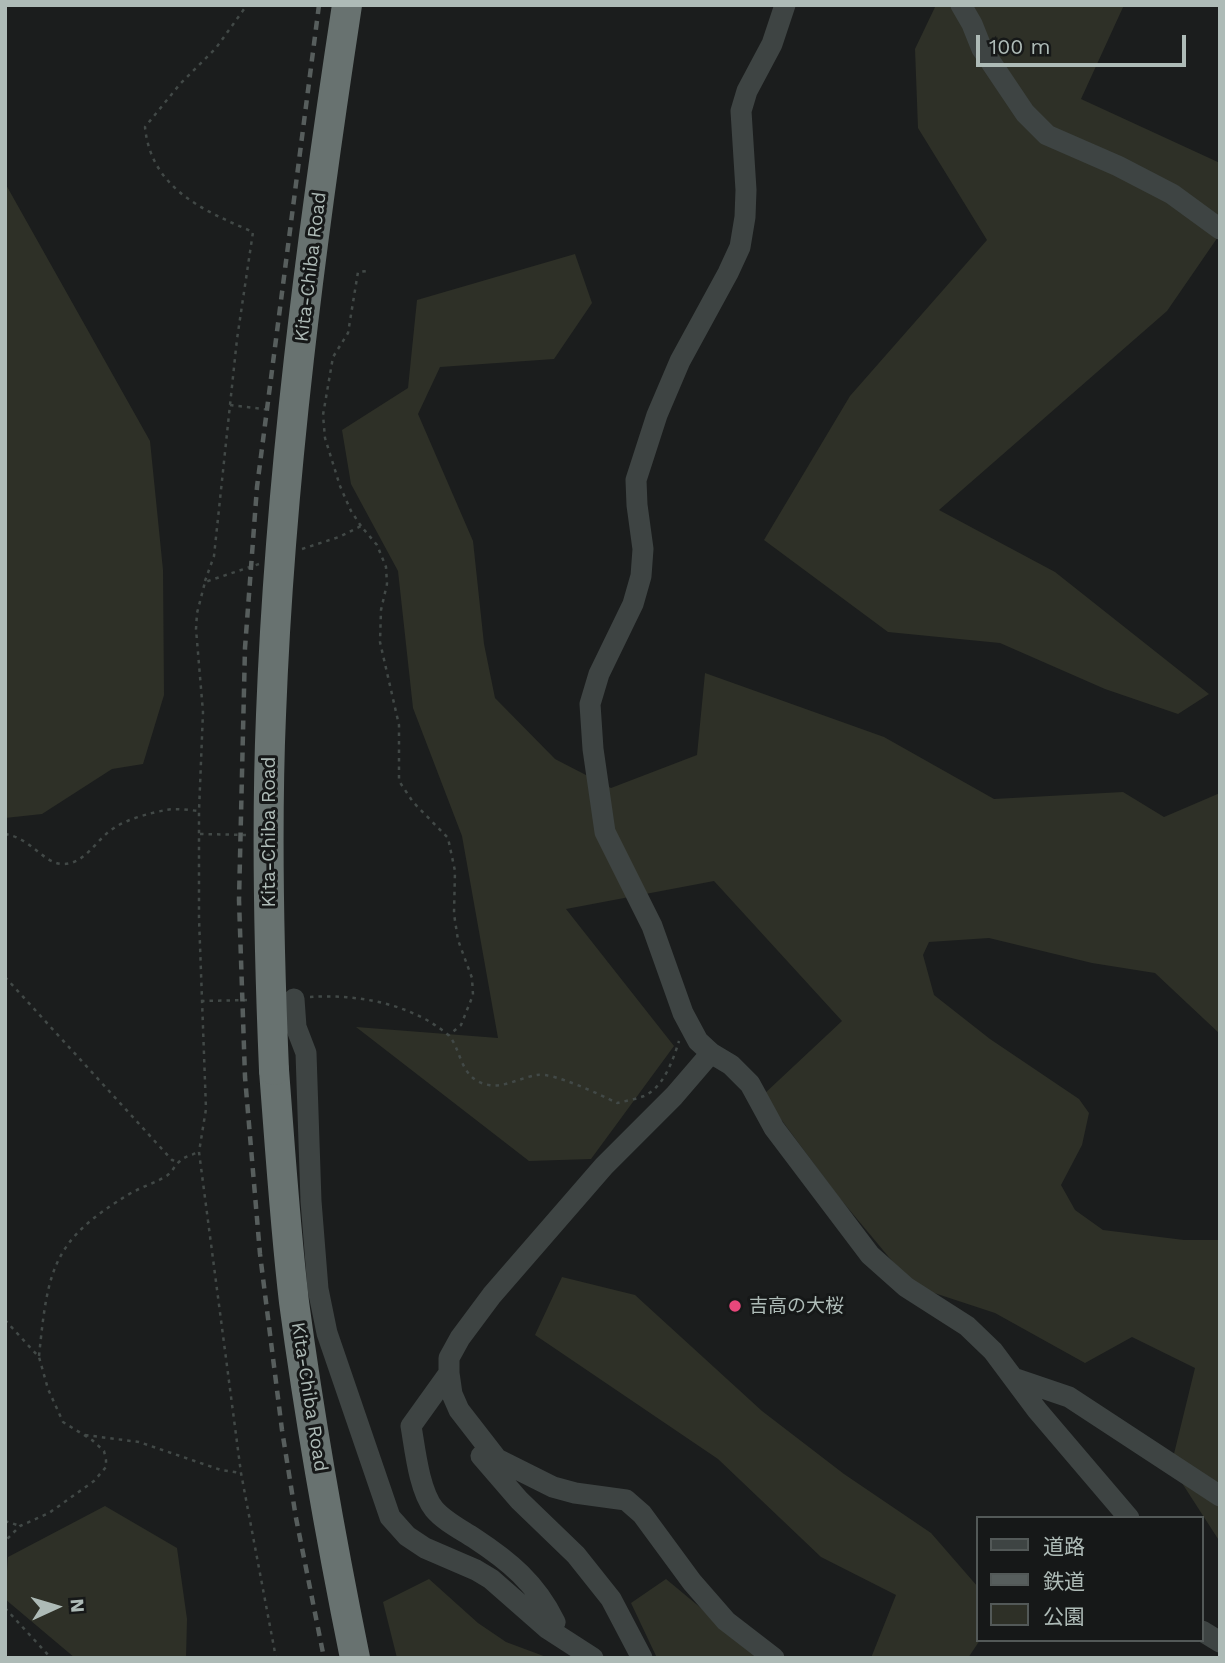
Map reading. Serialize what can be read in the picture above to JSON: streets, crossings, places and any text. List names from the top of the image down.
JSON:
{
  "streets": {
    "highway": ["Kita-Chiba Road"]
  },
  "places": ["吉高の大桜"],
  "legend": ["道路", "鉄道", "公園"],
  "scale_bar": "100 m",
  "north": "right"
}
